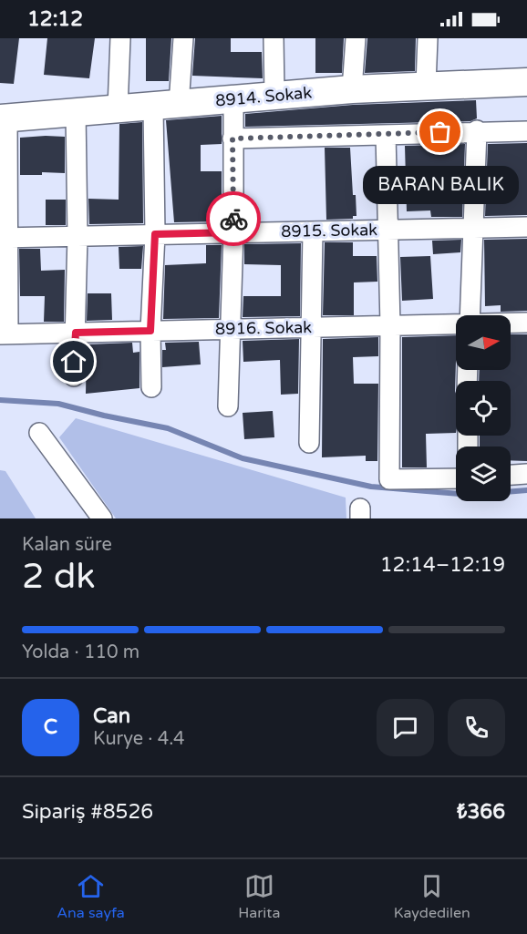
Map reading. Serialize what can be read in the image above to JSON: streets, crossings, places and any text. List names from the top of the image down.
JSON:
{
  "streets": {
    "street": ["8914. Sokak", "8915. Sokak", "8916. Sokak"]
  },
  "places": ["BARAN BALIK"],
  "north": "right",
  "page": {
    "status": "12:12",
    "bubble": "BARAN BALIK",
    "heading": ["2 dk", "Kalan süre", "12:14–12:19"],
    "panel": [
      "Can",
      "Kurye · 4.4",
      "Sipariş #8526",
      "₺366"
    ],
    "bar": "Yolda · 110 m",
    "round": "C",
    "tabs": ["Ana sayfa", "Harita", "Kaydedilen"]
  }
}
